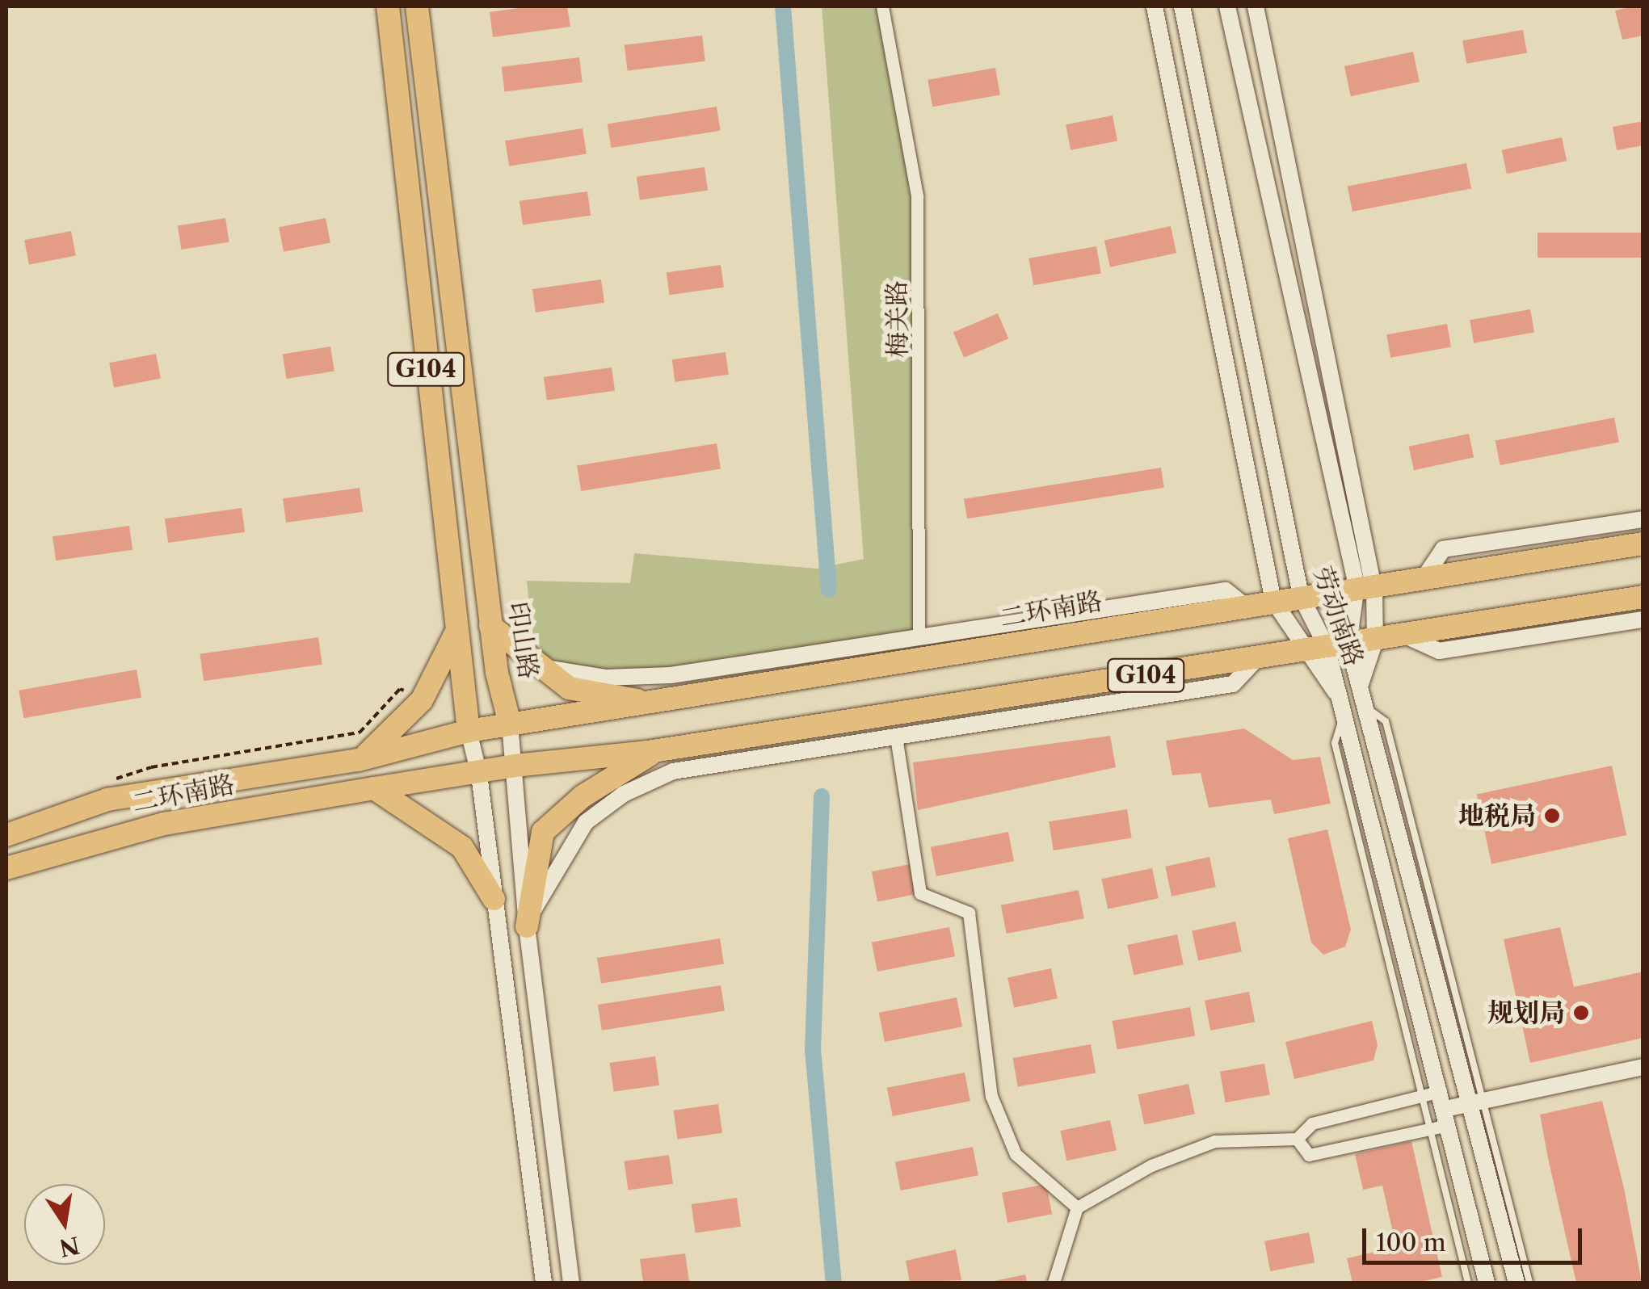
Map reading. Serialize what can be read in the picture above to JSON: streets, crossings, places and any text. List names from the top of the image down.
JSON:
{
  "streets": {
    "highway": ["G104", "二环南路", "印山路"],
    "main road": ["劳动南路"],
    "street": ["梅关路"]
  },
  "crossings": [
    ["G104", "二环南路"],
    ["G104", "劳动南路"],
    ["G104", "印山路"],
    ["二环南路", "劳动南路"],
    ["二环南路", "印山路"]
  ],
  "places": ["地税局", "规划局"],
  "scale_bar": "100 m",
  "north": "bottom"
}
